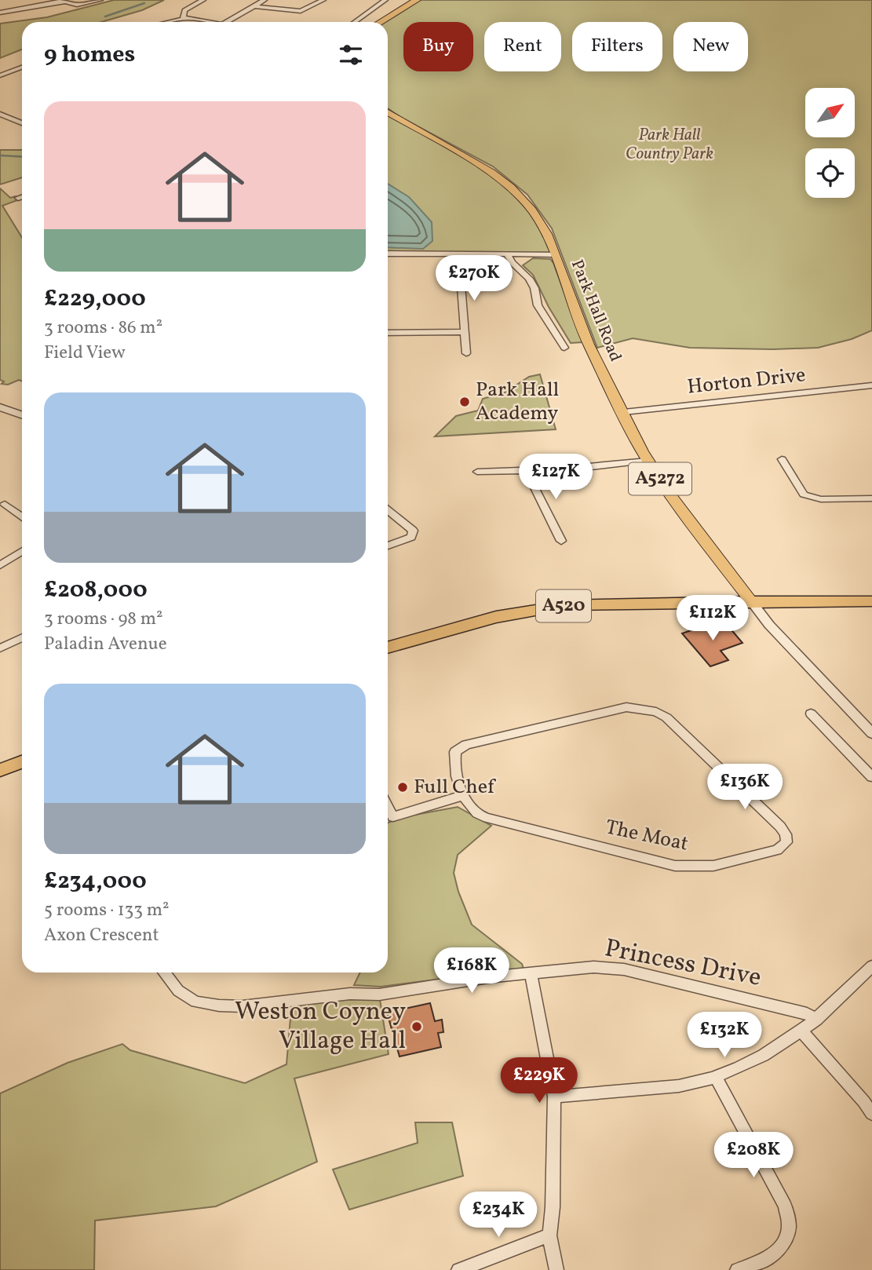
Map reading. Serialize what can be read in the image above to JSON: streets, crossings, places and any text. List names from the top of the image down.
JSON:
{
  "streets": {
    "highway": ["A520"],
    "main road": ["Park Hall Road", "A5272"],
    "street": ["Horton Drive", "The Moat", "Princess Drive"]
  },
  "crossings": [
    ["Park Hall Road", "Horton Drive"],
    ["Park Hall Road", "A520"]
  ],
  "parks": ["Park Hall Country Park"],
  "places": ["Park Hall Academy", "Full Chef", "Weston Coyney Village Hall"],
  "north": "top right",
  "page": {
    "chip": [
      "Buy",
      "Rent",
      "Filters",
      "New"
    ],
    "heading": "9 homes",
    "list": [
      {
        "name": "£229,000",
        "note": "3 rooms · 86 m² · Field View"
      },
      {
        "name": "£208,000",
        "note": "3 rooms · 98 m² · Paladin Avenue"
      },
      {
        "name": "£234,000",
        "note": "5 rooms · 133 m² · Axon Crescent"
      }
    ],
    "price": [
      "£270K",
      "£127K",
      "£112K",
      "£136K",
      "£168K",
      "£132K",
      "£229K",
      "£208K",
      "£234K"
    ]
  }
}
